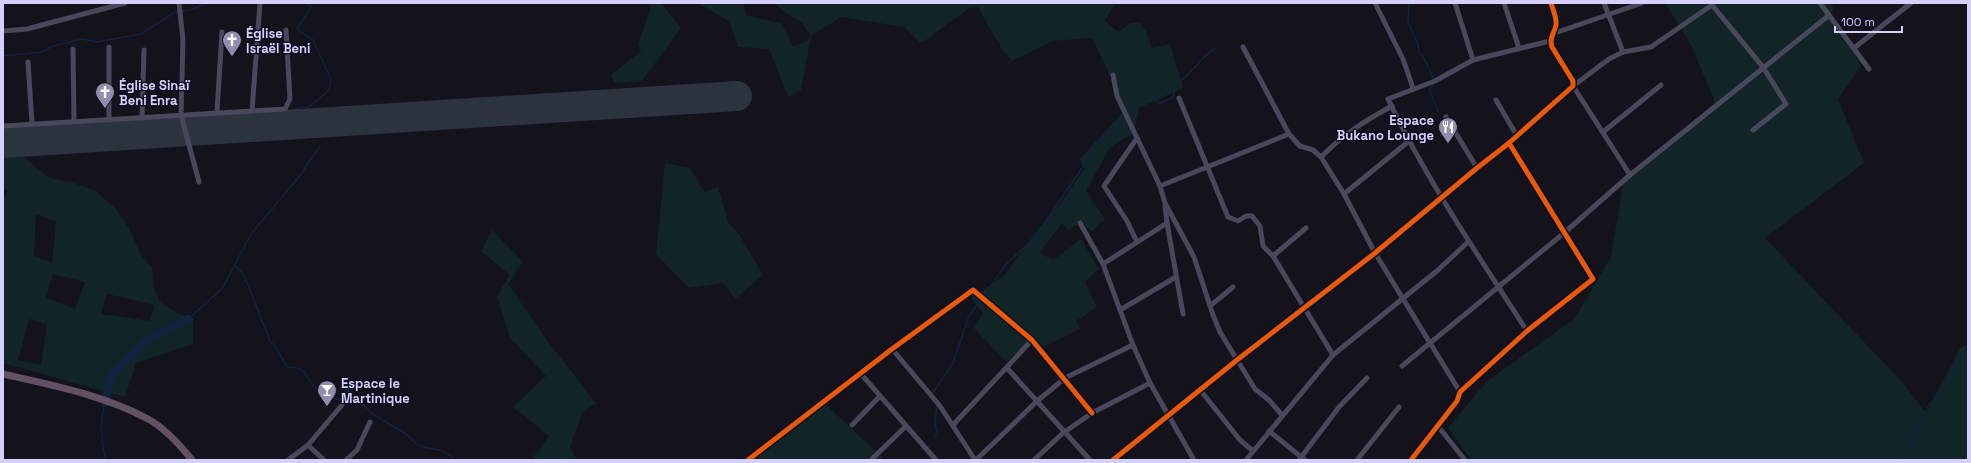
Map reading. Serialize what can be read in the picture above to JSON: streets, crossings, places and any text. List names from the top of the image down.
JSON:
{
  "places": {
    "church": ["Église Israël Beni", "Église Sinaï Beni Enra"],
    "restaurant": ["Espace Bukano Lounge"],
    "bar": ["Espace le Martinique"]
  },
  "scale_bar": "100 m"
}
